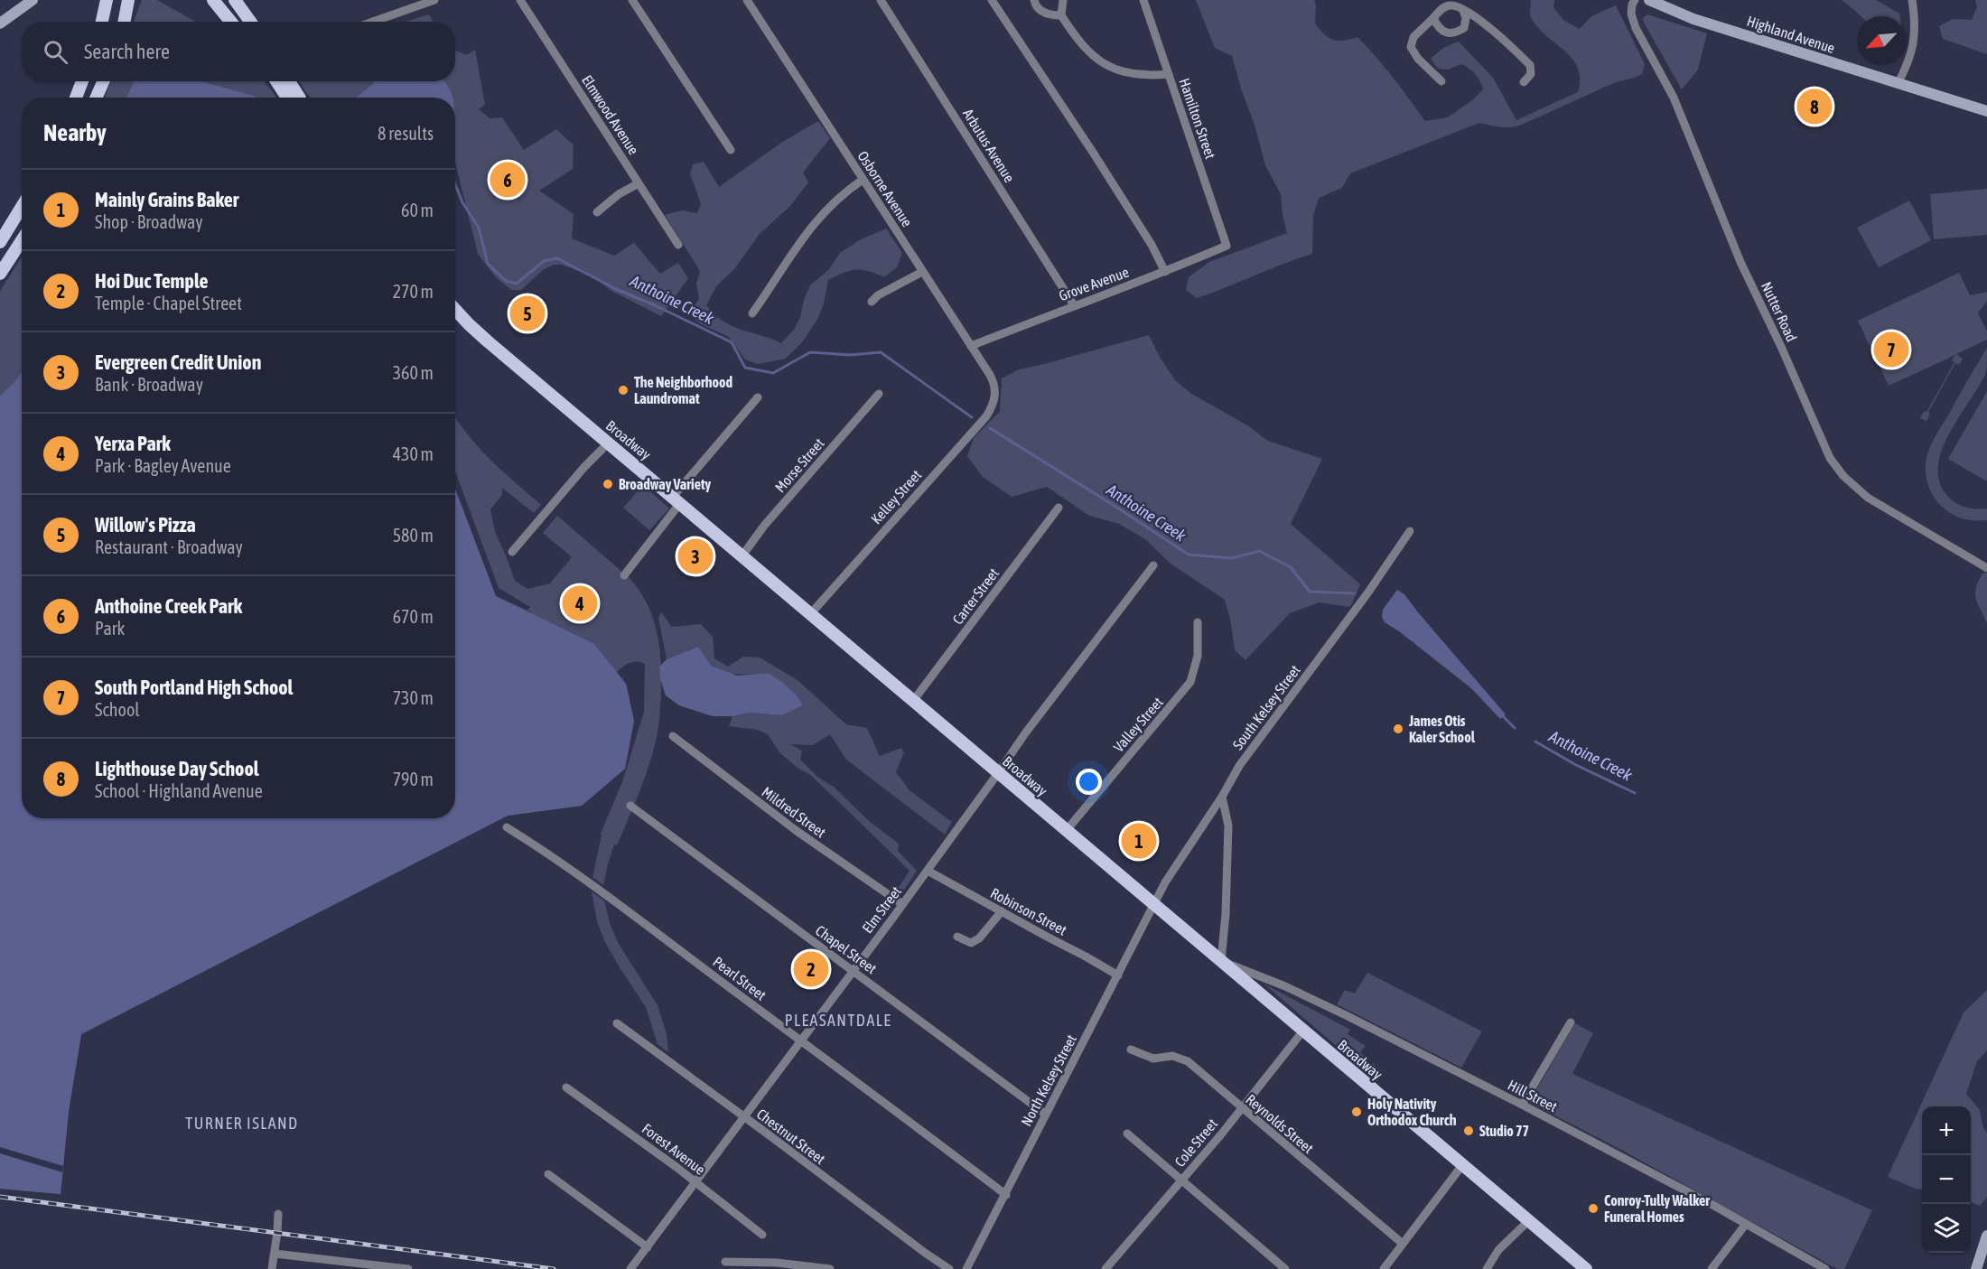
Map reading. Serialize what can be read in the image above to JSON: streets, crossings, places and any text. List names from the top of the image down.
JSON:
{
  "streets": {
    "main road": ["Broadway"],
    "street": [
      "Highland Avenue",
      "Elmwood Avenue",
      "Hamilton Street",
      "Arbutus Avenue",
      "Osborne Avenue",
      "Grove Avenue",
      "Nutter Road",
      "Morse Street",
      "Kelley Street",
      "Carter Street",
      "South Kelsey Street",
      "Valley Street",
      "Mildred Street",
      "Elm Street",
      "Robinson Street",
      "Chapel Street",
      "Pearl Street",
      "North Kelsey Street",
      "Hill Street",
      "Reynolds Street",
      "Chestnut Street",
      "Cole Street",
      "Forest Avenue"
    ]
  },
  "crossings": [
    ["Hamilton Street", "Grove Avenue"],
    ["Arbutus Avenue", "Grove Avenue"],
    ["Osborne Avenue", "Grove Avenue"],
    ["Osborne Avenue", "Kelley Street"],
    ["Broadway", "Morse Street"],
    ["Broadway", "Kelley Street"],
    ["Broadway", "Carter Street"],
    ["Broadway", "South Kelsey Street"],
    ["Broadway", "Valley Street"],
    ["Broadway", "Elm Street"],
    ["Broadway", "North Kelsey Street"],
    ["Broadway", "Hill Street"],
    ["Broadway", "Cole Street"],
    ["South Kelsey Street", "North Kelsey Street"],
    ["Mildred Street", "Elm Street"],
    ["Elm Street", "Robinson Street"],
    ["Elm Street", "Chapel Street"],
    ["Elm Street", "Pearl Street"],
    ["Elm Street", "Chestnut Street"],
    ["Elm Street", "Forest Avenue"],
    ["Robinson Street", "North Kelsey Street"],
    ["Chapel Street", "North Kelsey Street"],
    ["Pearl Street", "North Kelsey Street"],
    ["Reynolds Street", "Cole Street"]
  ],
  "districts": ["PLEASANTDALE", "TURNER ISLAND"],
  "water": ["Anthoine Creek"],
  "places": [
    "The Neighborhood Laundromat",
    "Broadway Variety",
    "James Otis Kaler School",
    "Holy Nativity Orthodox Church",
    "Studio 77",
    "Conroy-Tully Walker Funeral Homes"
  ],
  "north": "bottom left",
  "page": {
    "search": "Search here",
    "pins": [
      "8",
      "6",
      "5",
      "7",
      "3",
      "4",
      "1",
      "2"
    ],
    "heading": ["Nearby", "8 results"],
    "list": [
      {
        "mark": "1",
        "name": "Mainly Grains Baker",
        "note": "Shop · Broadway",
        "value": "60 m"
      },
      {
        "mark": "2",
        "name": "Hoi Duc Temple",
        "note": "Temple · Chapel Street",
        "value": "270 m"
      },
      {
        "mark": "3",
        "name": "Evergreen Credit Union",
        "note": "Bank · Broadway",
        "value": "360 m"
      },
      {
        "mark": "4",
        "name": "Yerxa Park",
        "note": "Park · Bagley Avenue",
        "value": "430 m"
      },
      {
        "mark": "5",
        "name": "Willow's Pizza",
        "note": "Restaurant · Broadway",
        "value": "580 m"
      },
      {
        "mark": "6",
        "name": "Anthoine Creek Park",
        "note": "Park",
        "value": "670 m"
      },
      {
        "mark": "7",
        "name": "South Portland High School",
        "note": "School",
        "value": "730 m"
      },
      {
        "mark": "8",
        "name": "Lighthouse Day School",
        "note": "School · Highland Avenue",
        "value": "790 m"
      }
    ],
    "map_buttons": ["+", "−"]
  }
}
